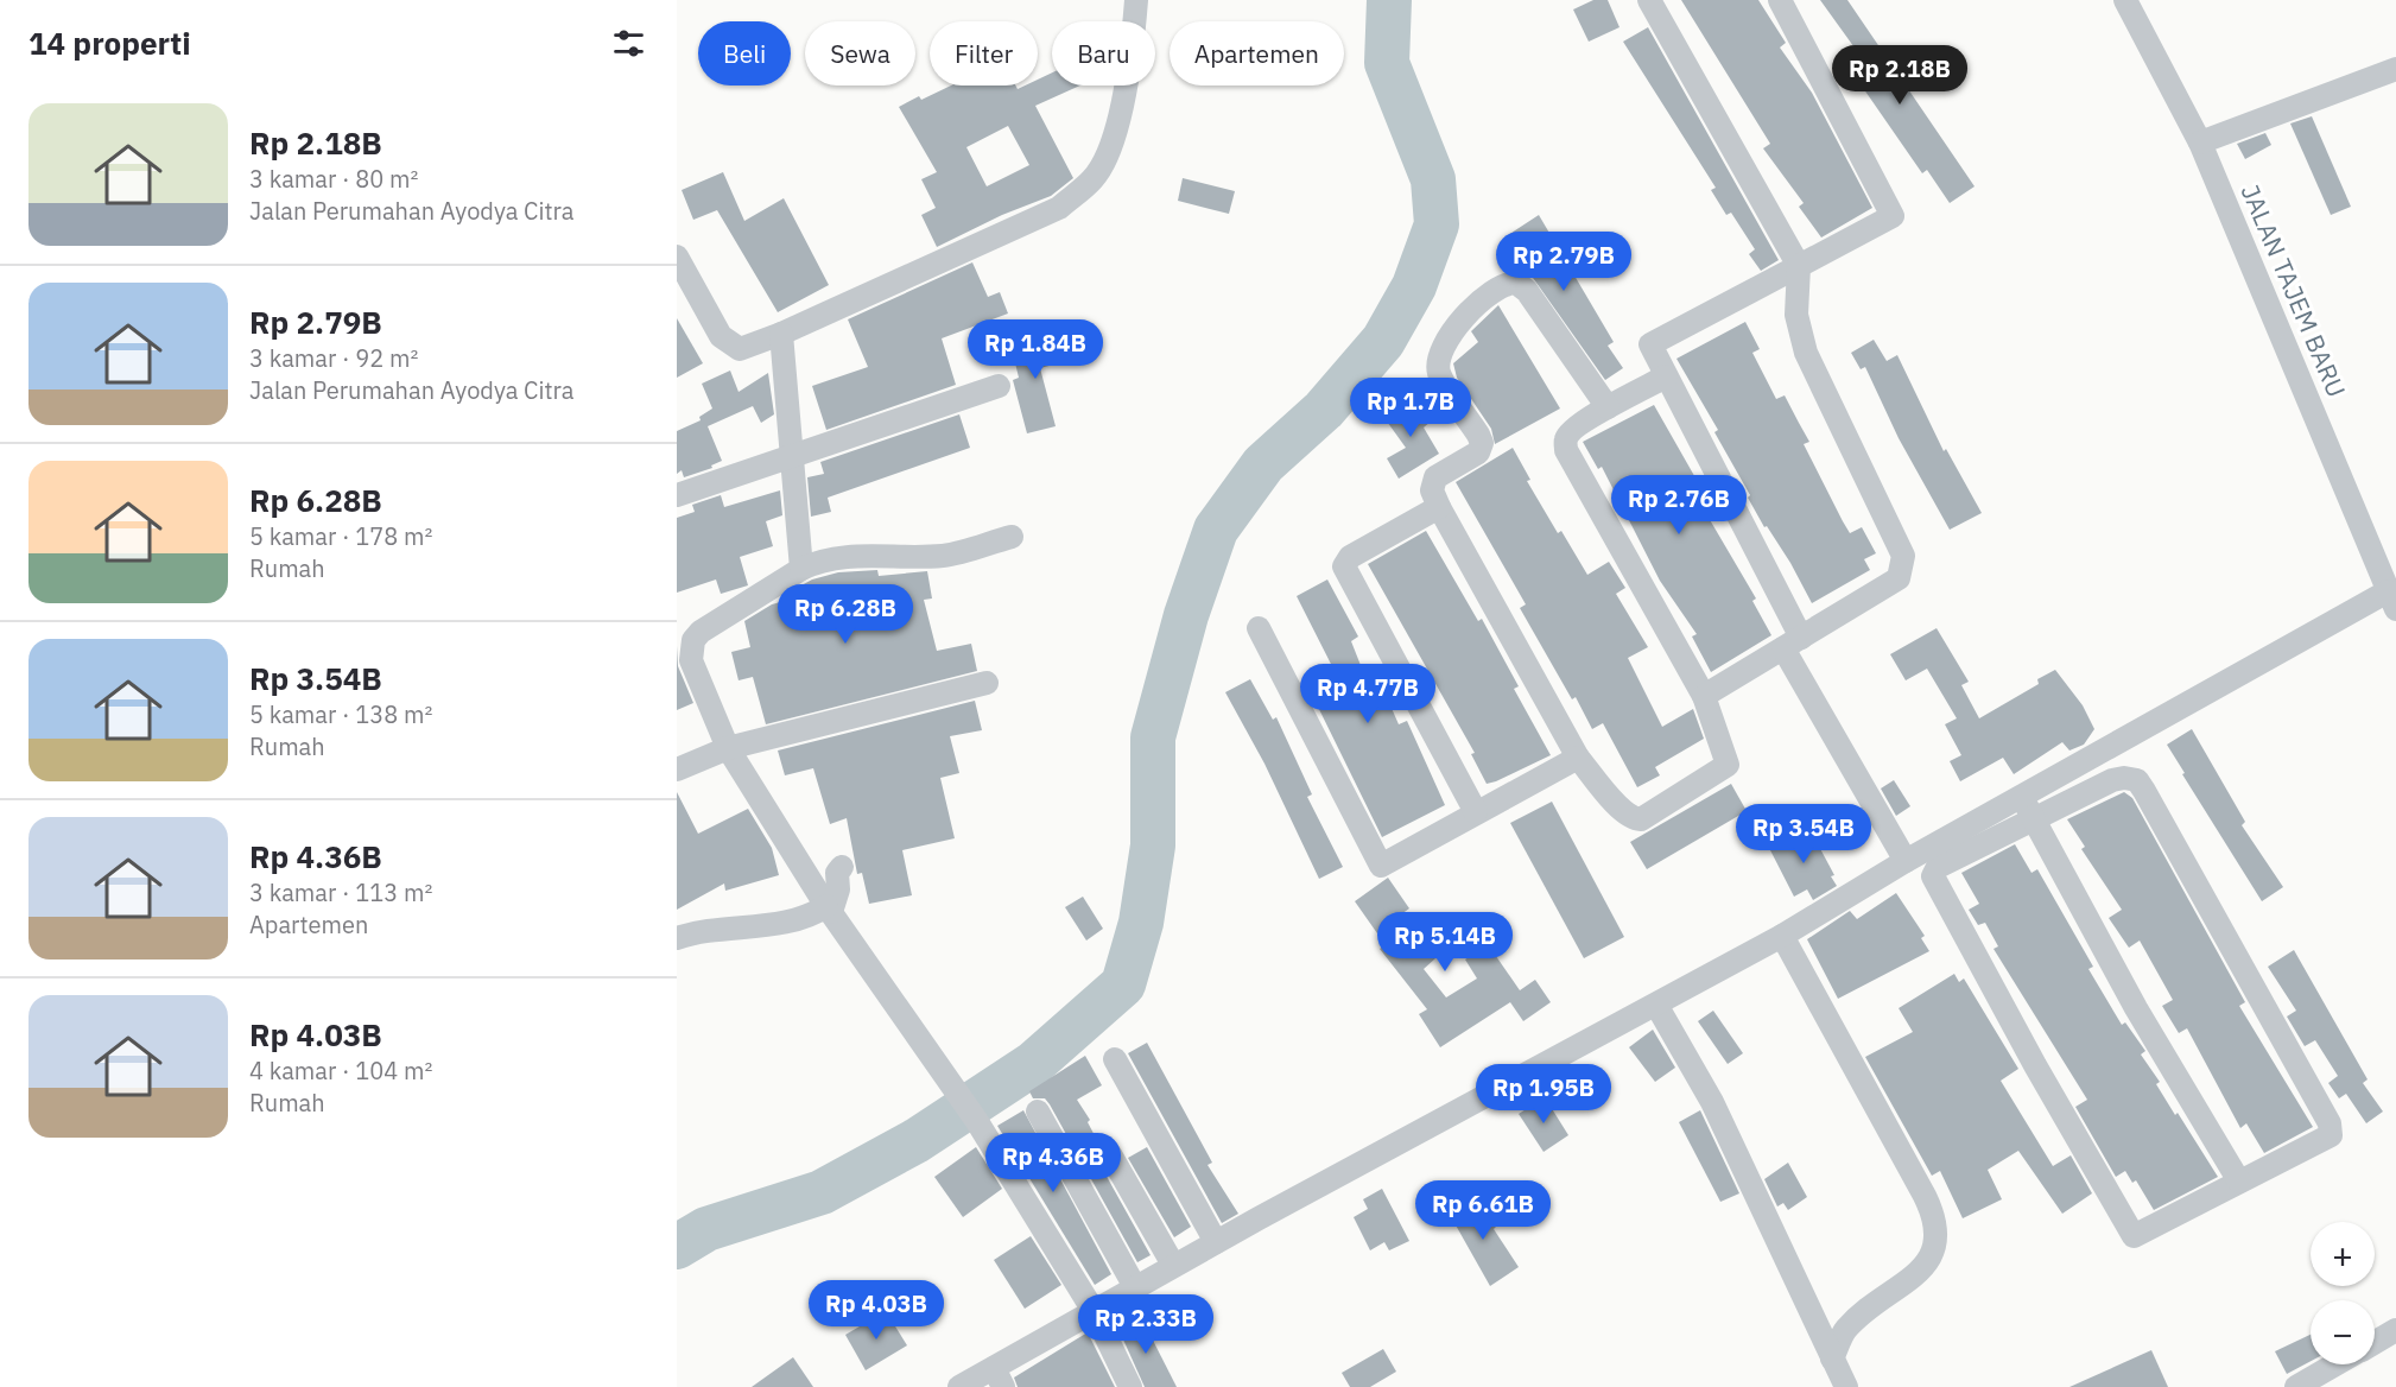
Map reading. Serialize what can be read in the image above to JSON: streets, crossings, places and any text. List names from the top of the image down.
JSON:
{
  "streets": {
    "street": ["JALAN TAJEM BARU"]
  },
  "page": {
    "heading": "14 properti",
    "chip": [
      "Beli",
      "Sewa",
      "Filter",
      "Baru",
      "Apartemen"
    ],
    "price": [
      "Rp 2.18B",
      "Rp 2.79B",
      "Rp 1.84B",
      "Rp 1.7B",
      "Rp 2.76B",
      "Rp 6.28B",
      "Rp 4.77B",
      "Rp 3.54B",
      "Rp 5.14B",
      "Rp 1.95B",
      "Rp 4.36B",
      "Rp 6.61B",
      "Rp 4.03B",
      "Rp 2.33B"
    ],
    "list": [
      {
        "name": "Rp 2.18B",
        "note": "3 kamar · 80 m² · Jalan Perumahan Ayodya Citra"
      },
      {
        "name": "Rp 2.79B",
        "note": "3 kamar · 92 m² · Jalan Perumahan Ayodya Citra"
      },
      {
        "name": "Rp 6.28B",
        "note": "5 kamar · 178 m² · Rumah"
      },
      {
        "name": "Rp 3.54B",
        "note": "5 kamar · 138 m² · Rumah"
      },
      {
        "name": "Rp 4.36B",
        "note": "3 kamar · 113 m² · Apartemen"
      },
      {
        "name": "Rp 4.03B",
        "note": "4 kamar · 104 m² · Rumah"
      }
    ],
    "map_buttons": ["+", "−"]
  }
}
